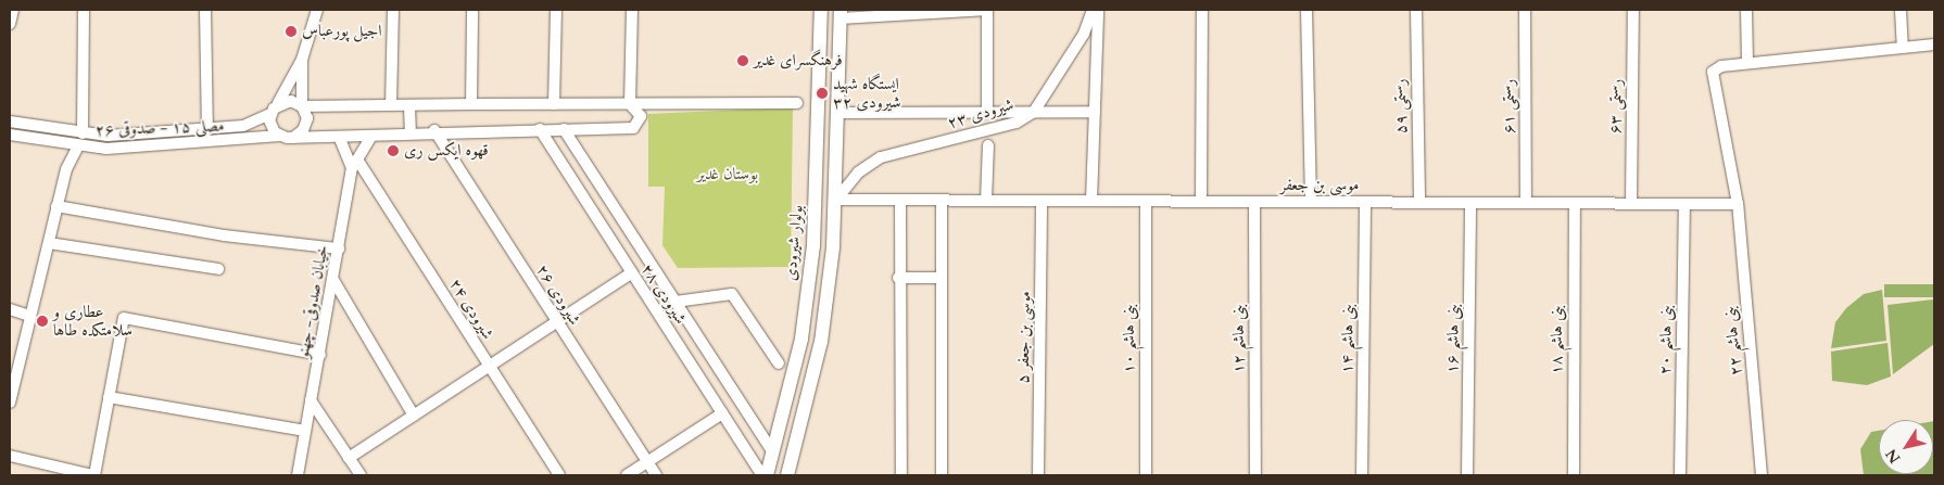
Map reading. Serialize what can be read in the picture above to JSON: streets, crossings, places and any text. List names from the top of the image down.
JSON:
{
  "streets": {
    "main road": ["بولوار شیرودی"],
    "street": [
      "رستمی ۵۹",
      "رستمی ۶۱",
      "رستمی ۶۳",
      "شیرودی ۲۳",
      "مصلی ۱۵ - صدوقی ۲۶",
      "موسی بن جعفر",
      "شیرودی ۲۸",
      "شیرودی ۲۶",
      "خیابان صدوقی- چهنو",
      "شیرودی ۲۴",
      "موسی بن جعفر ۵",
      "بنی هاشم ۱۰",
      "بنی هاشم ۱۲",
      "بنی هاشم ۱۴",
      "بنی هاشم ۱۶",
      "بنی هاشم ۱۸",
      "بنی هاشم ۲۰",
      "بنی هاشم ۲۲"
    ]
  },
  "crossings": [
    ["رستمی ۵۹", "موسی بن جعفر"],
    ["رستمی ۶۱", "موسی بن جعفر"],
    ["رستمی ۶۳", "موسی بن جعفر"],
    ["شیرودی ۲۳", "موسی بن جعفر"],
    ["موسی بن جعفر", "موسی بن جعفر ۵"],
    ["موسی بن جعفر", "بنی هاشم ۱۰"],
    ["موسی بن جعفر", "بنی هاشم ۱۲"],
    ["موسی بن جعفر", "بنی هاشم ۱۴"],
    ["موسی بن جعفر", "بنی هاشم ۱۶"],
    ["موسی بن جعفر", "بنی هاشم ۱۸"],
    ["موسی بن جعفر", "بنی هاشم ۲۰"],
    ["موسی بن جعفر", "بنی هاشم ۲۲"],
    ["بولوار شیرودی", "شیرودی ۲۸"],
    ["خیابان صدوقی- چهنو", "شیرودی ۲۴"]
  ],
  "parks": ["بوستان غدیر"],
  "places": [
    "اجیل پورعباس",
    "فرهنگسرای غدیر",
    "ایستگاه شهید شیرودی ۳۲",
    "قهوه ایکس ری",
    "عطاری و سلامتکده طاها"
  ],
  "north": "bottom left"
}
